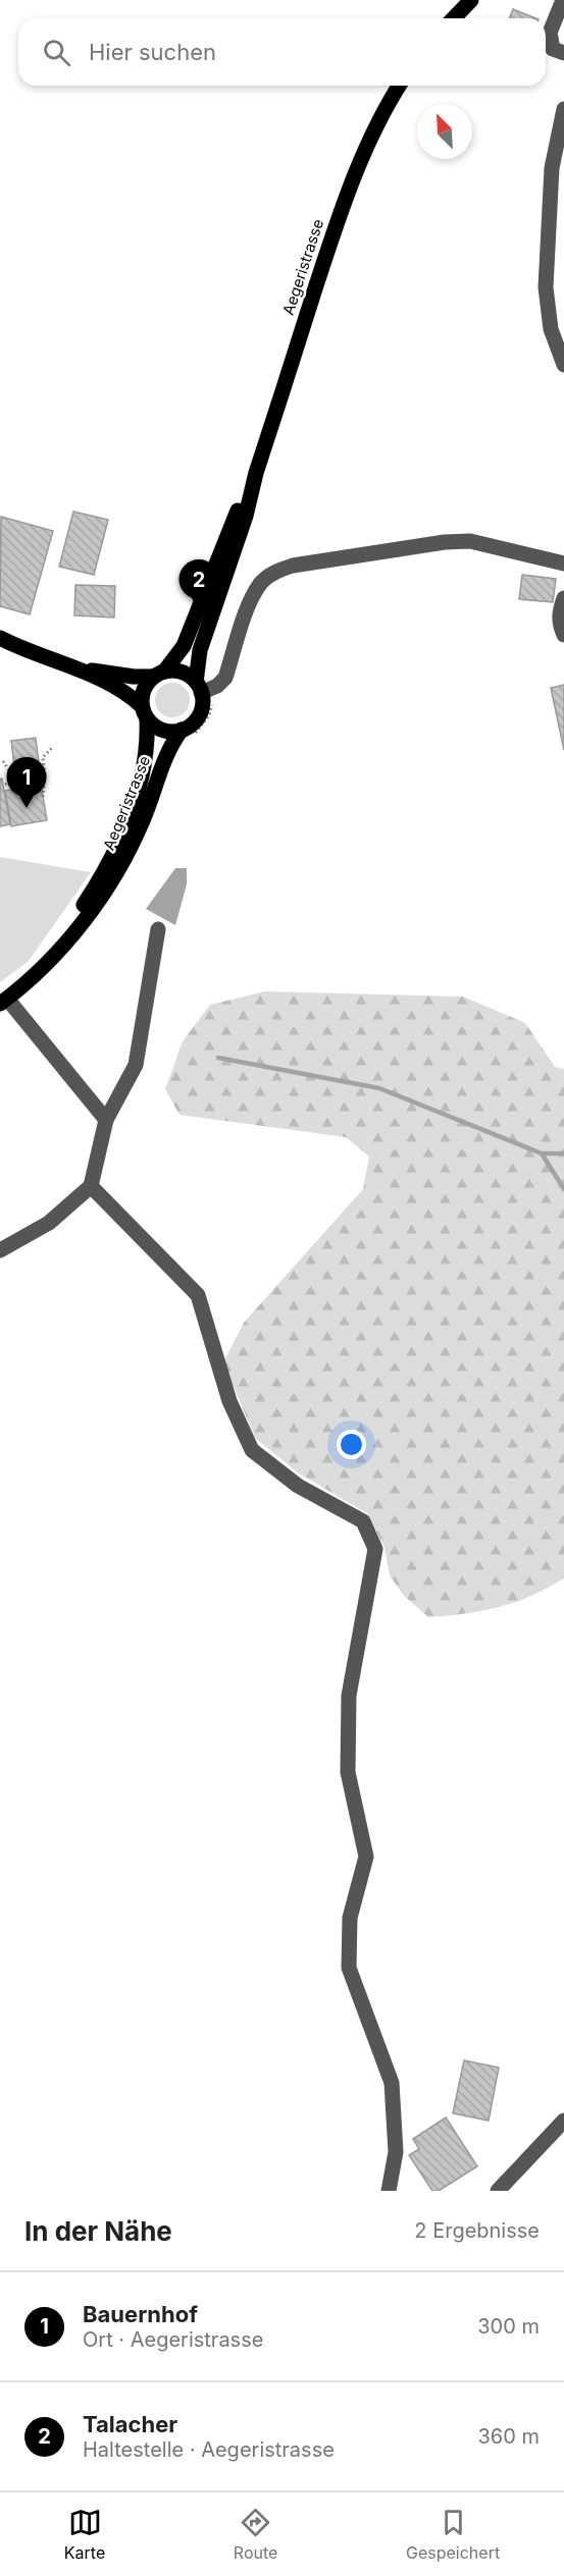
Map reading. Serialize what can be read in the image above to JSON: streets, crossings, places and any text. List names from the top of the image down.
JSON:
{
  "streets": {
    "main road": ["Aegeristrasse"]
  },
  "north": "top left",
  "page": {
    "search": "Hier suchen",
    "pins": ["2", "1"],
    "heading": ["In der Nähe", "2 Ergebnisse"],
    "list": [
      {
        "mark": "1",
        "name": "Bauernhof",
        "note": "Ort · Aegeristrasse",
        "value": "300 m"
      },
      {
        "mark": "2",
        "name": "Talacher",
        "note": "Haltestelle · Aegeristrasse",
        "value": "360 m"
      }
    ],
    "nav": ["Karte", "Route", "Gespeichert"]
  }
}
